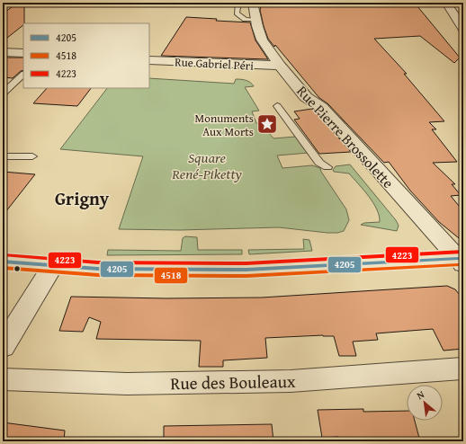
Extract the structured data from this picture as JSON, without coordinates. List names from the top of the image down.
{
  "streets": {
    "street": ["Rue Gabriel Péri", "Rue Pierre Brossolette", "Rue des Bouleaux"]
  },
  "crossings": [
    ["Rue Gabriel Péri", "Rue Pierre Brossolette"]
  ],
  "districts": ["Grigny"],
  "parks": ["Square René-Piketty"],
  "places": {
    "place": ["Monuments Aux Morts"]
  },
  "lines": ["transit line 4223", "transit line 4205", "transit line 4518"],
  "legend": ["4205", "4518", "4223"],
  "north": "top left"
}
